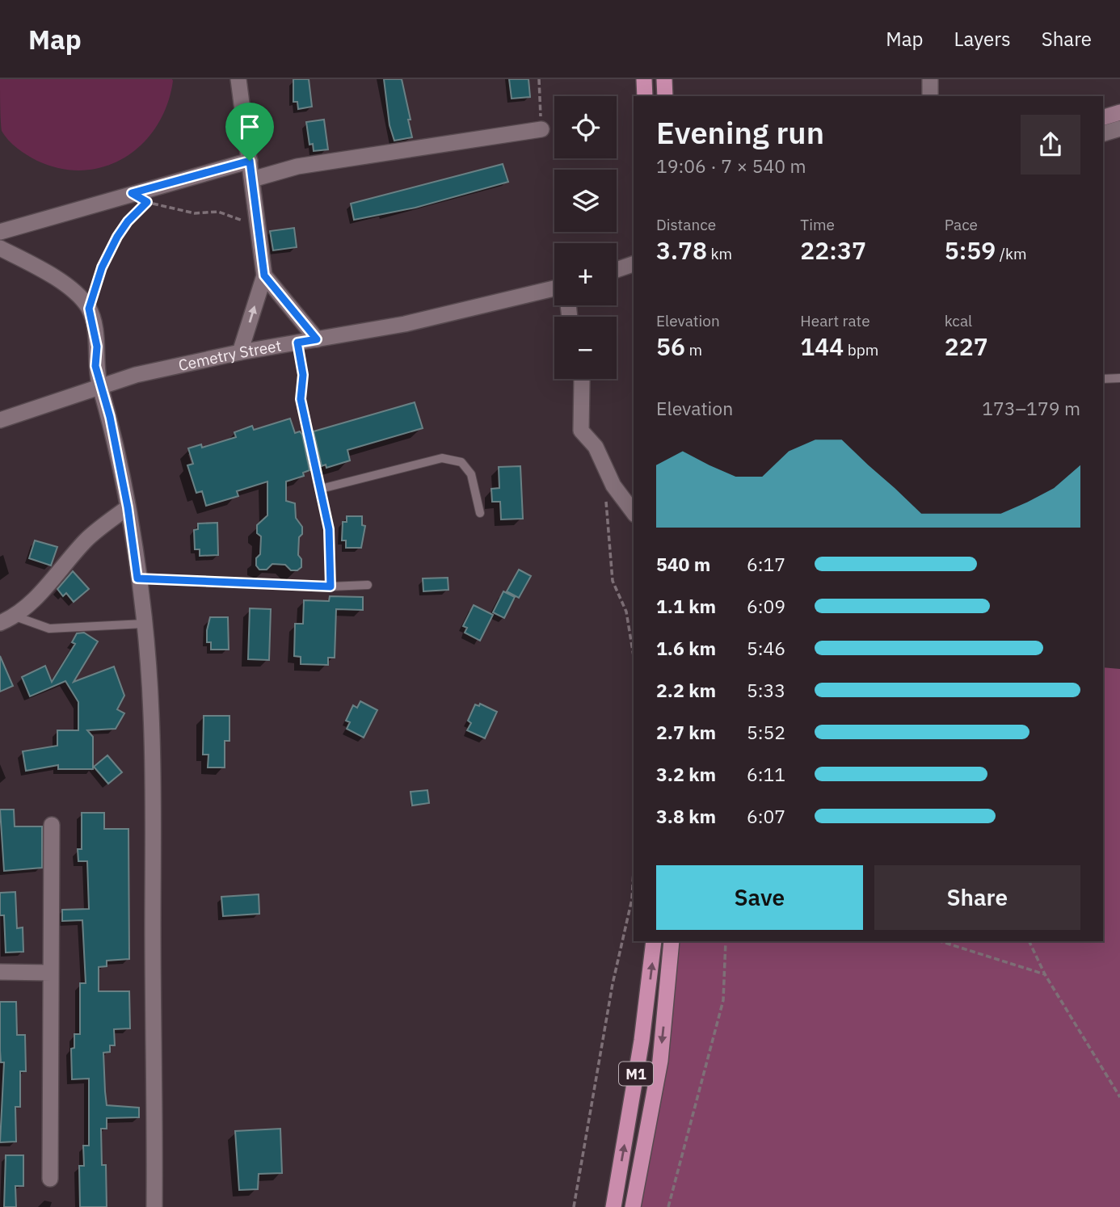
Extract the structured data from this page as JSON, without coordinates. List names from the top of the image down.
{
  "streets": {
    "highway": ["M1"],
    "street": ["Cemetry Street"]
  },
  "page": {
    "header": "Map",
    "nav": ["Map", "Layers", "Share"],
    "map_buttons": ["+", "−"],
    "heading": ["Evening run", "19:06 · 7 × 540 m"],
    "stats": [
      ["Distance", "3.78 km"],
      ["Time", "22:37"],
      ["Pace", "5:59 /km"],
      ["Elevation", "56 m"],
      ["Heart rate", "144 bpm"],
      ["kcal", "227"]
    ],
    "chart": ["Elevation", "173–179 m"],
    "list": [
      {
        "name": "540 m",
        "note": "6:17"
      },
      {
        "name": "1.1 km",
        "note": "6:09"
      },
      {
        "name": "1.6 km",
        "note": "5:46"
      },
      {
        "name": "2.2 km",
        "note": "5:33"
      },
      {
        "name": "2.7 km",
        "note": "5:52"
      },
      {
        "name": "3.2 km",
        "note": "6:11"
      },
      {
        "name": "3.8 km",
        "note": "6:07"
      }
    ],
    "buttons": ["Save", "Share"]
  }
}
